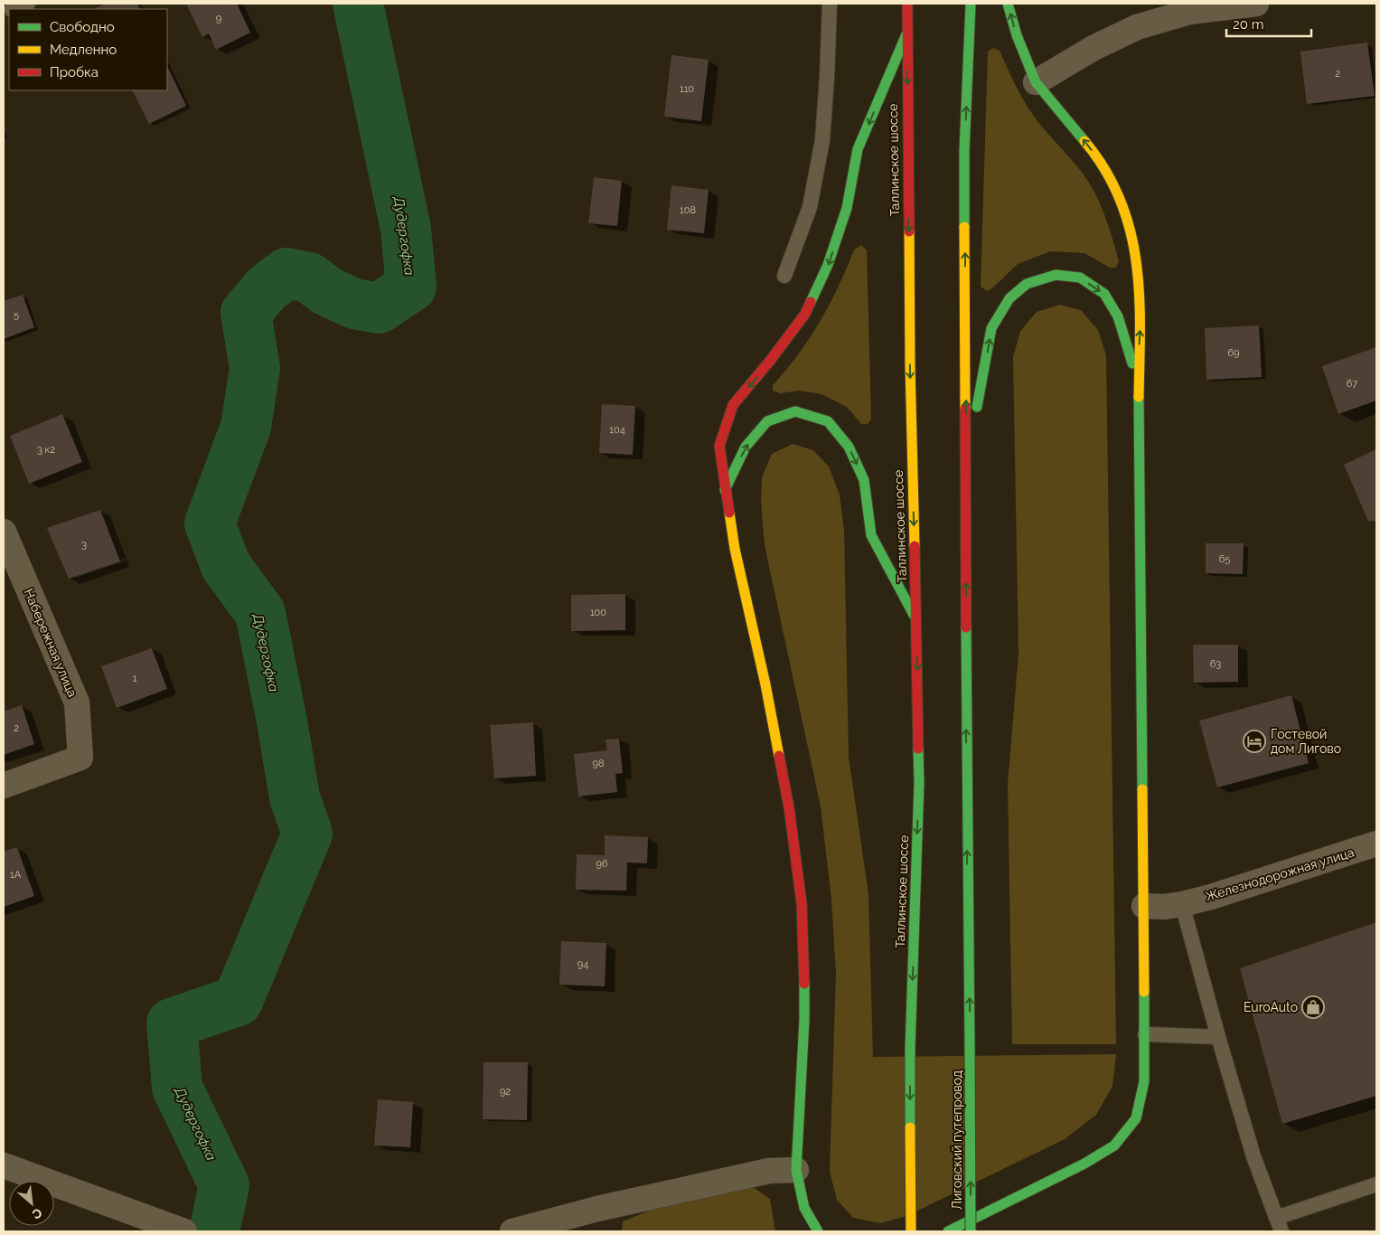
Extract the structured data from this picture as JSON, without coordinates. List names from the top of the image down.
{
  "streets": {
    "main road": ["Таллинское шоссе", "Лиговский путепровод"],
    "street": ["Набережная улица", "Железнодорожная улица"]
  },
  "one_way": ["Лиговский путепровод"],
  "water": ["Дудергофка"],
  "places": {
    "hotel": ["Гостевой дом Лигово"],
    "shop": ["EuroAuto"]
  },
  "house_numbers": [
    "9",
    "2",
    "110",
    "108",
    "5",
    "69",
    "67",
    "104",
    "3 к2",
    "3",
    "65",
    "100",
    "63",
    "1",
    "2",
    "98",
    "96",
    "1А",
    "94",
    "92"
  ],
  "legend": ["Свободно", "Медленно", "Пробка"],
  "scale_bar": "20 m",
  "north": "bottom right"
}
